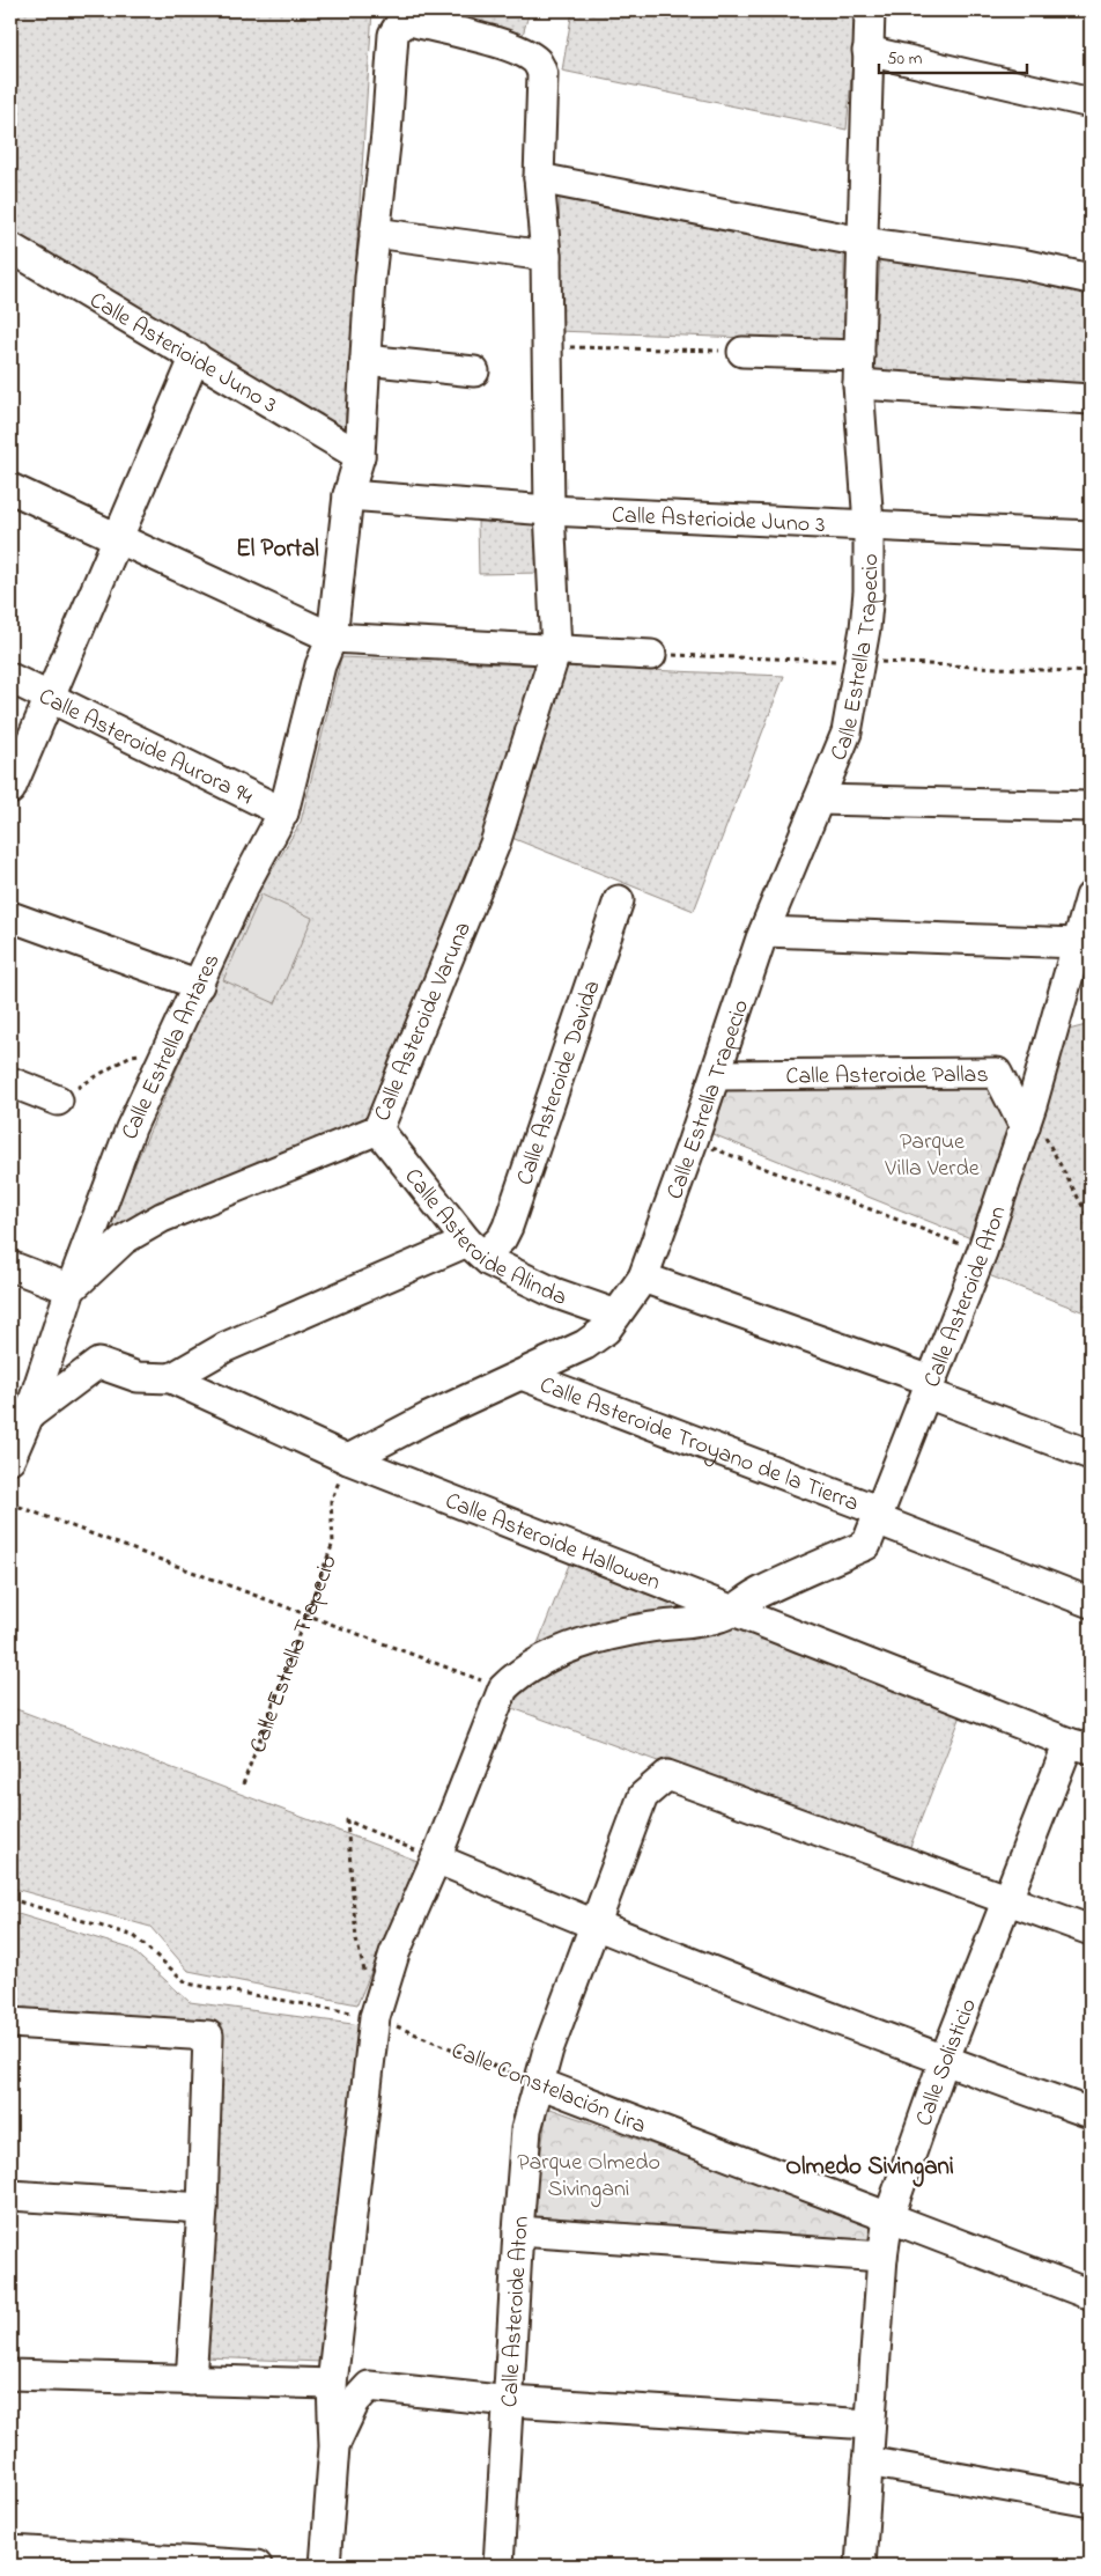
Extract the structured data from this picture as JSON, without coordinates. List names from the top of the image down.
{
  "streets": {
    "street": [
      "Calle Asterioide Juno 3",
      "Calle Estrella Trapecio",
      "Calle Asteroide Aurora 94",
      "Calle Asteroide Varuna",
      "Calle Estrella Antares",
      "Calle Asteroide Pallas",
      "Calle Asteroide Davida",
      "Calle Asteroide Alinda",
      "Calle Asteroide Aton",
      "Calle Asteroide Troyano de la Tierra",
      "Calle Asteroide Hallowen",
      "Calle Solisticio",
      "Calle Constelación Lira"
    ]
  },
  "crossings": [
    ["Calle Asterioide Juno 3", "Calle Estrella Trapecio"],
    ["Calle Asterioide Juno 3", "Calle Estrella Antares"],
    ["Calle Estrella Trapecio", "Calle Asteroide Pallas"],
    ["Calle Estrella Trapecio", "Calle Asteroide Alinda"],
    ["Calle Estrella Trapecio", "Calle Asteroide Troyano de la Tierra"],
    ["Calle Estrella Trapecio", "Calle Asteroide Hallowen"],
    ["Calle Asteroide Aurora 94", "Calle Estrella Antares"],
    ["Calle Asteroide Varuna", "Calle Estrella Antares"],
    ["Calle Asteroide Varuna", "Calle Asteroide Alinda"],
    ["Calle Estrella Antares", "Calle Asteroide Hallowen"],
    ["Calle Asteroide Pallas", "Calle Asteroide Aton"],
    ["Calle Asteroide Davida", "Calle Asteroide Alinda"],
    ["Calle Asteroide Davida", "Calle Asteroide Hallowen"],
    ["Calle Asteroide Aton", "Calle Asteroide Troyano de la Tierra"],
    ["Calle Asteroide Aton", "Calle Asteroide Hallowen"],
    ["Calle Asteroide Aton", "Calle Solisticio"],
    ["Calle Asteroide Aton", "Calle Constelación Lira"],
    ["Calle Asteroide Hallowen", "Calle Solisticio"],
    ["Calle Solisticio", "Calle Constelación Lira"]
  ],
  "districts": ["El Portal", "Olmedo Sivingani"],
  "parks": ["Parque Villa Verde", "Parque Olmedo Sivingani"],
  "scale_bar": "50 m"
}
